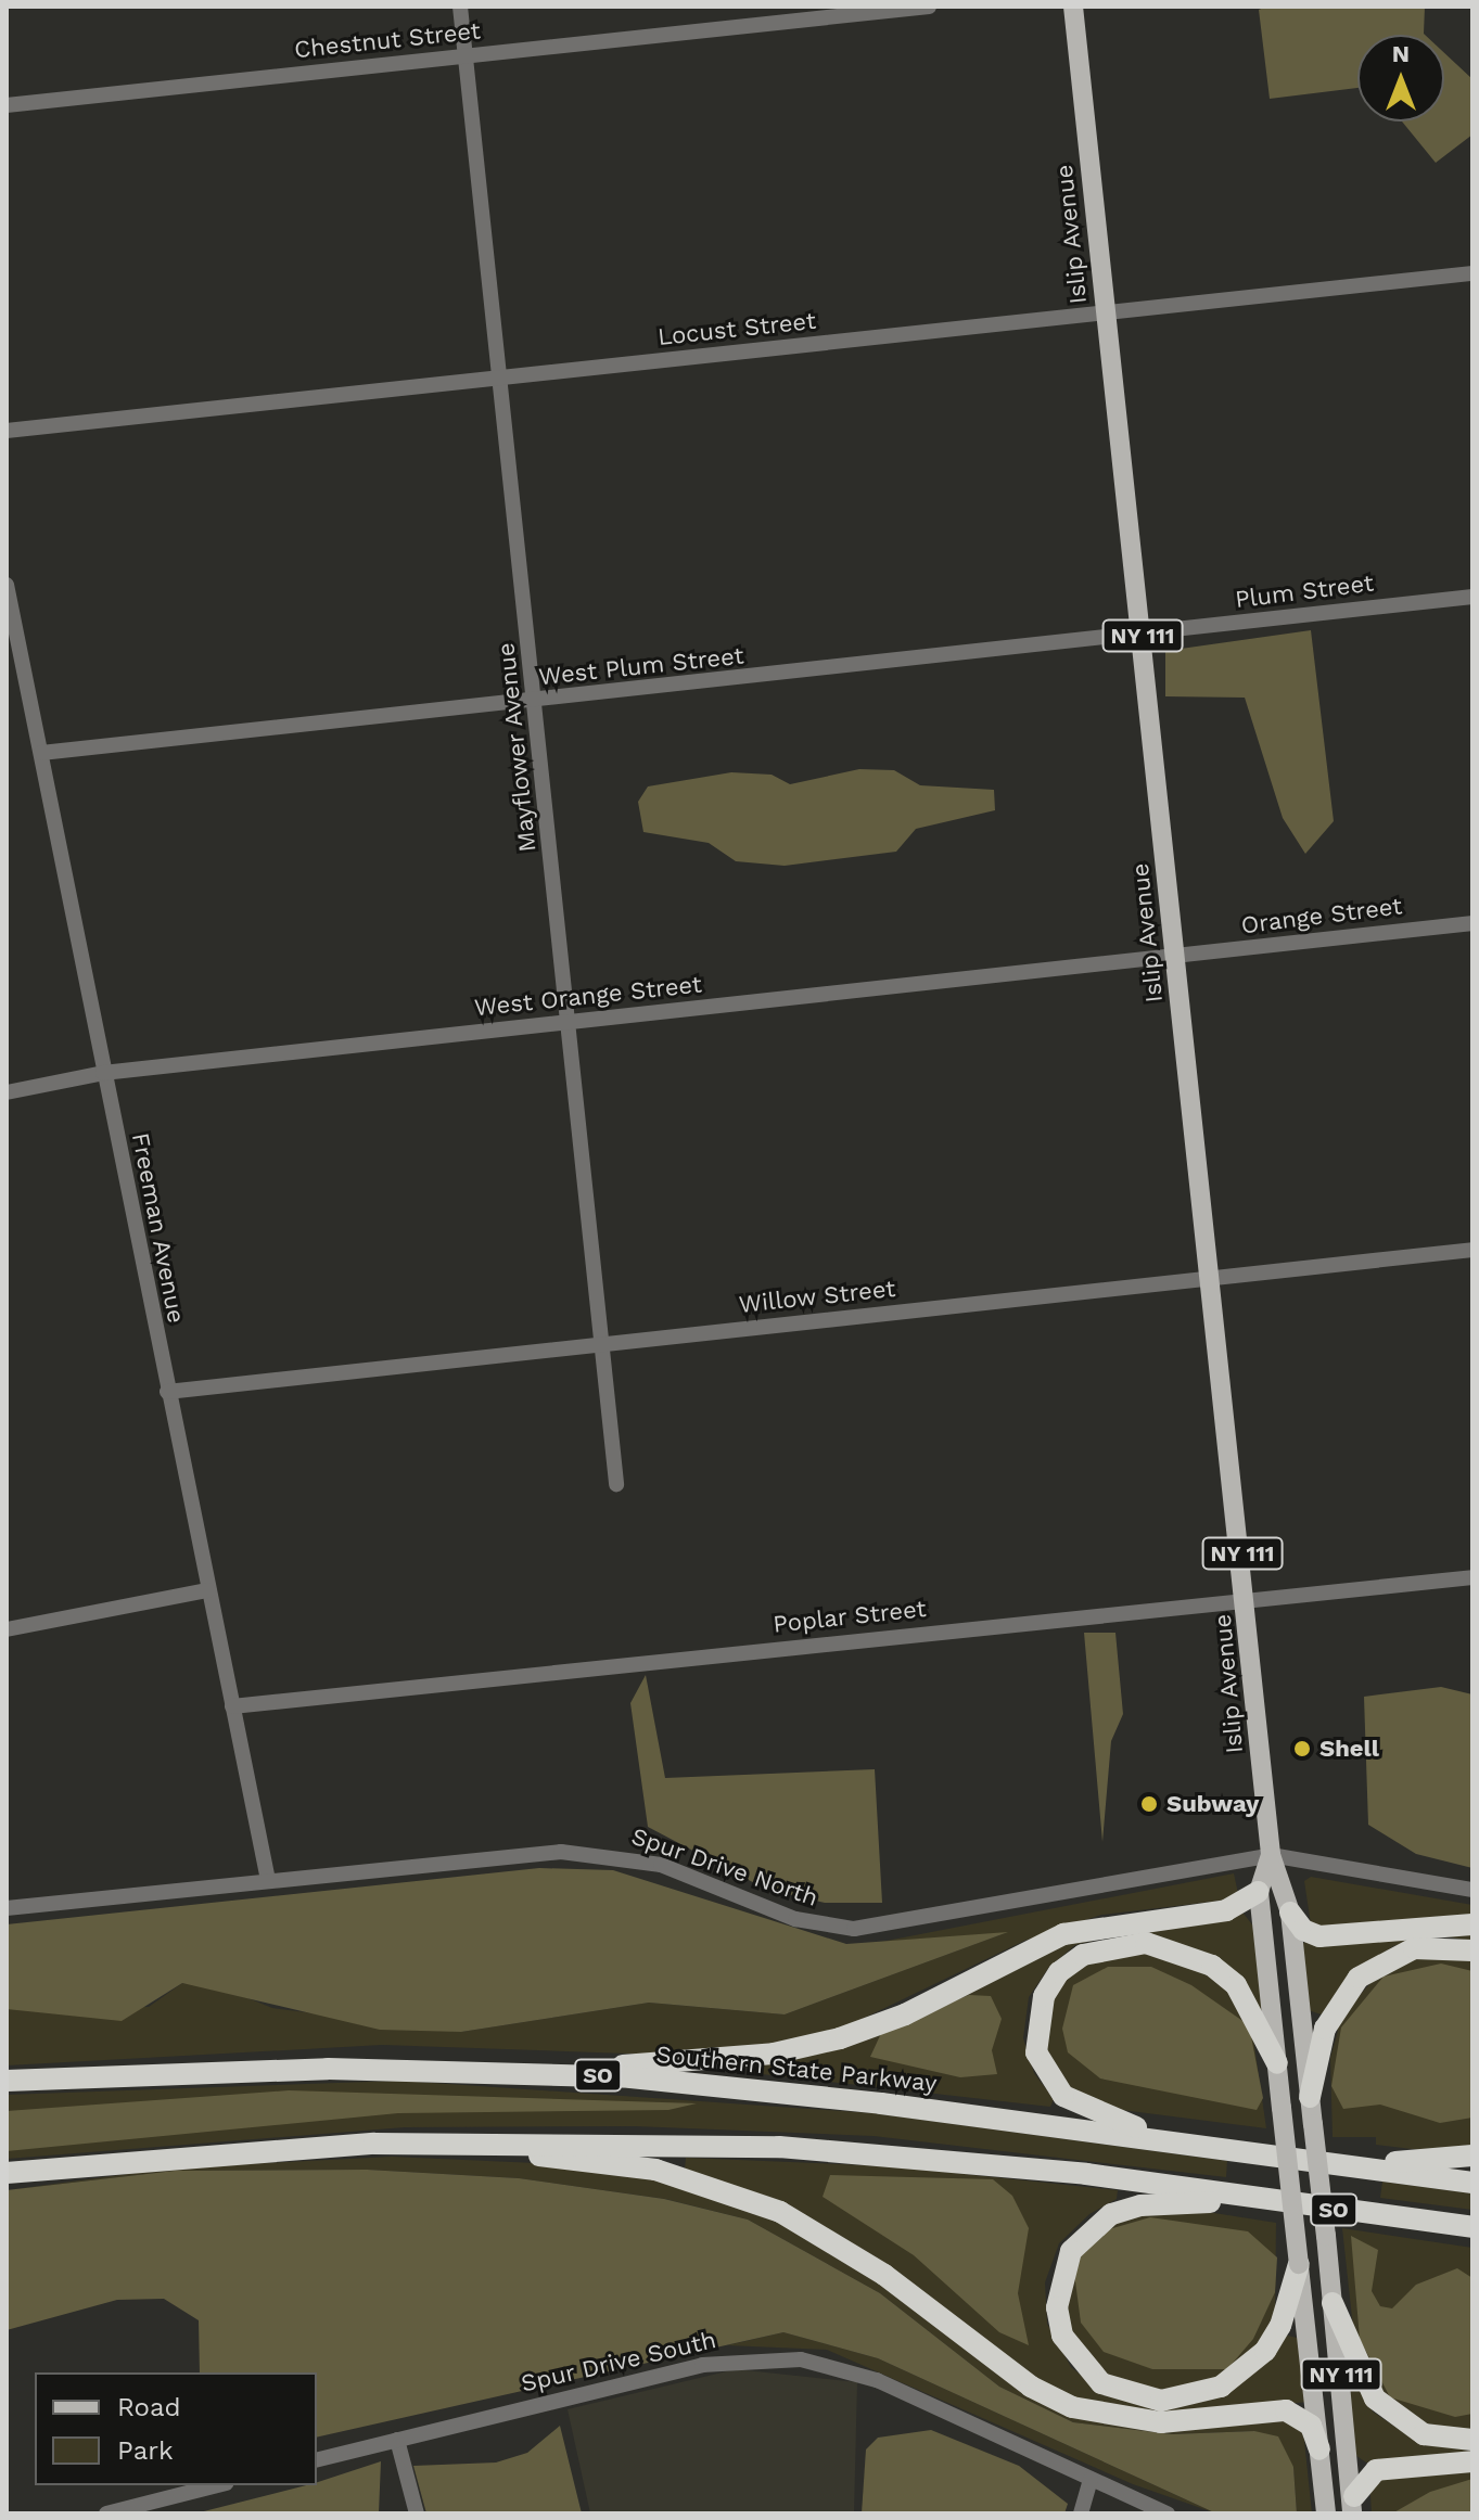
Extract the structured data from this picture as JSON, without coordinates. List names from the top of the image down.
{
  "streets": {
    "highway": ["Southern State Parkway", "SO"],
    "main road": ["Islip Avenue", "NY 111"],
    "street": [
      "Chestnut Street",
      "Locust Street",
      "Plum Street",
      "West Plum Street",
      "Mayflower Avenue",
      "Orange Street",
      "West Orange Street",
      "Freeman Avenue",
      "Willow Street",
      "Poplar Street",
      "Spur Drive North",
      "Spur Drive South"
    ]
  },
  "crossings": [
    ["Chestnut Street", "Mayflower Avenue"],
    ["Islip Avenue", "Locust Street"],
    ["Islip Avenue", "Plum Street"],
    ["Islip Avenue", "West Plum Street"],
    ["Islip Avenue", "Orange Street"],
    ["Islip Avenue", "West Orange Street"],
    ["Islip Avenue", "Willow Street"],
    ["Islip Avenue", "Poplar Street"],
    ["Islip Avenue", "Spur Drive North"],
    ["Locust Street", "Mayflower Avenue"],
    ["Plum Street", "West Plum Street"],
    ["West Plum Street", "Mayflower Avenue"],
    ["West Plum Street", "Freeman Avenue"],
    ["Mayflower Avenue", "West Orange Street"],
    ["Mayflower Avenue", "Willow Street"],
    ["Orange Street", "West Orange Street"],
    ["West Orange Street", "Freeman Avenue"],
    ["Freeman Avenue", "Willow Street"],
    ["Freeman Avenue", "Poplar Street"],
    ["Freeman Avenue", "Spur Drive North"]
  ],
  "places": ["Shell", "Subway"],
  "legend": ["Road", "Park"],
  "north": "top"
}
